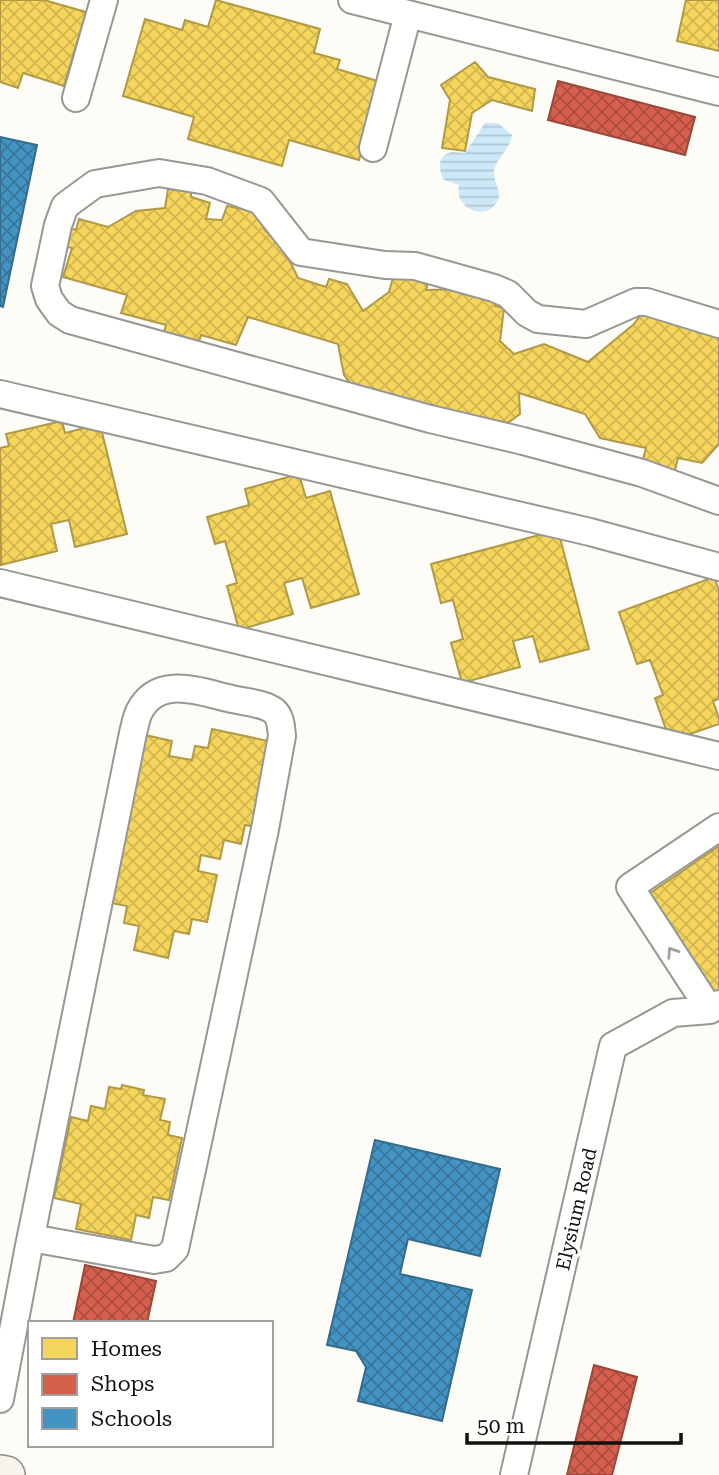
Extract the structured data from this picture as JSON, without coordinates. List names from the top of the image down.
{
  "streets": {
    "street": ["Elysium Road"]
  },
  "legend": ["Homes", "Shops", "Schools"],
  "scale_bar": "50 m"
}
